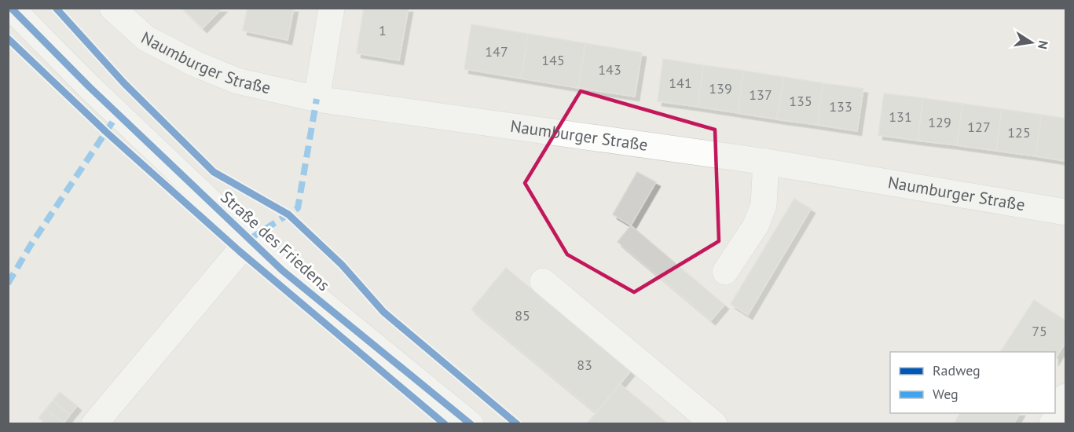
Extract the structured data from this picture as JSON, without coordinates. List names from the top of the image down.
{
  "streets": {
    "street": ["Naumburger Straße", "Straße des Friedens"]
  },
  "house_numbers": [
    "1",
    "147",
    "145",
    "143",
    "141",
    "139",
    "137",
    "135",
    "133",
    "131",
    "129",
    "127",
    "125",
    "85",
    "75",
    "83"
  ],
  "legend": ["Radweg", "Weg"],
  "north": "right"
}
